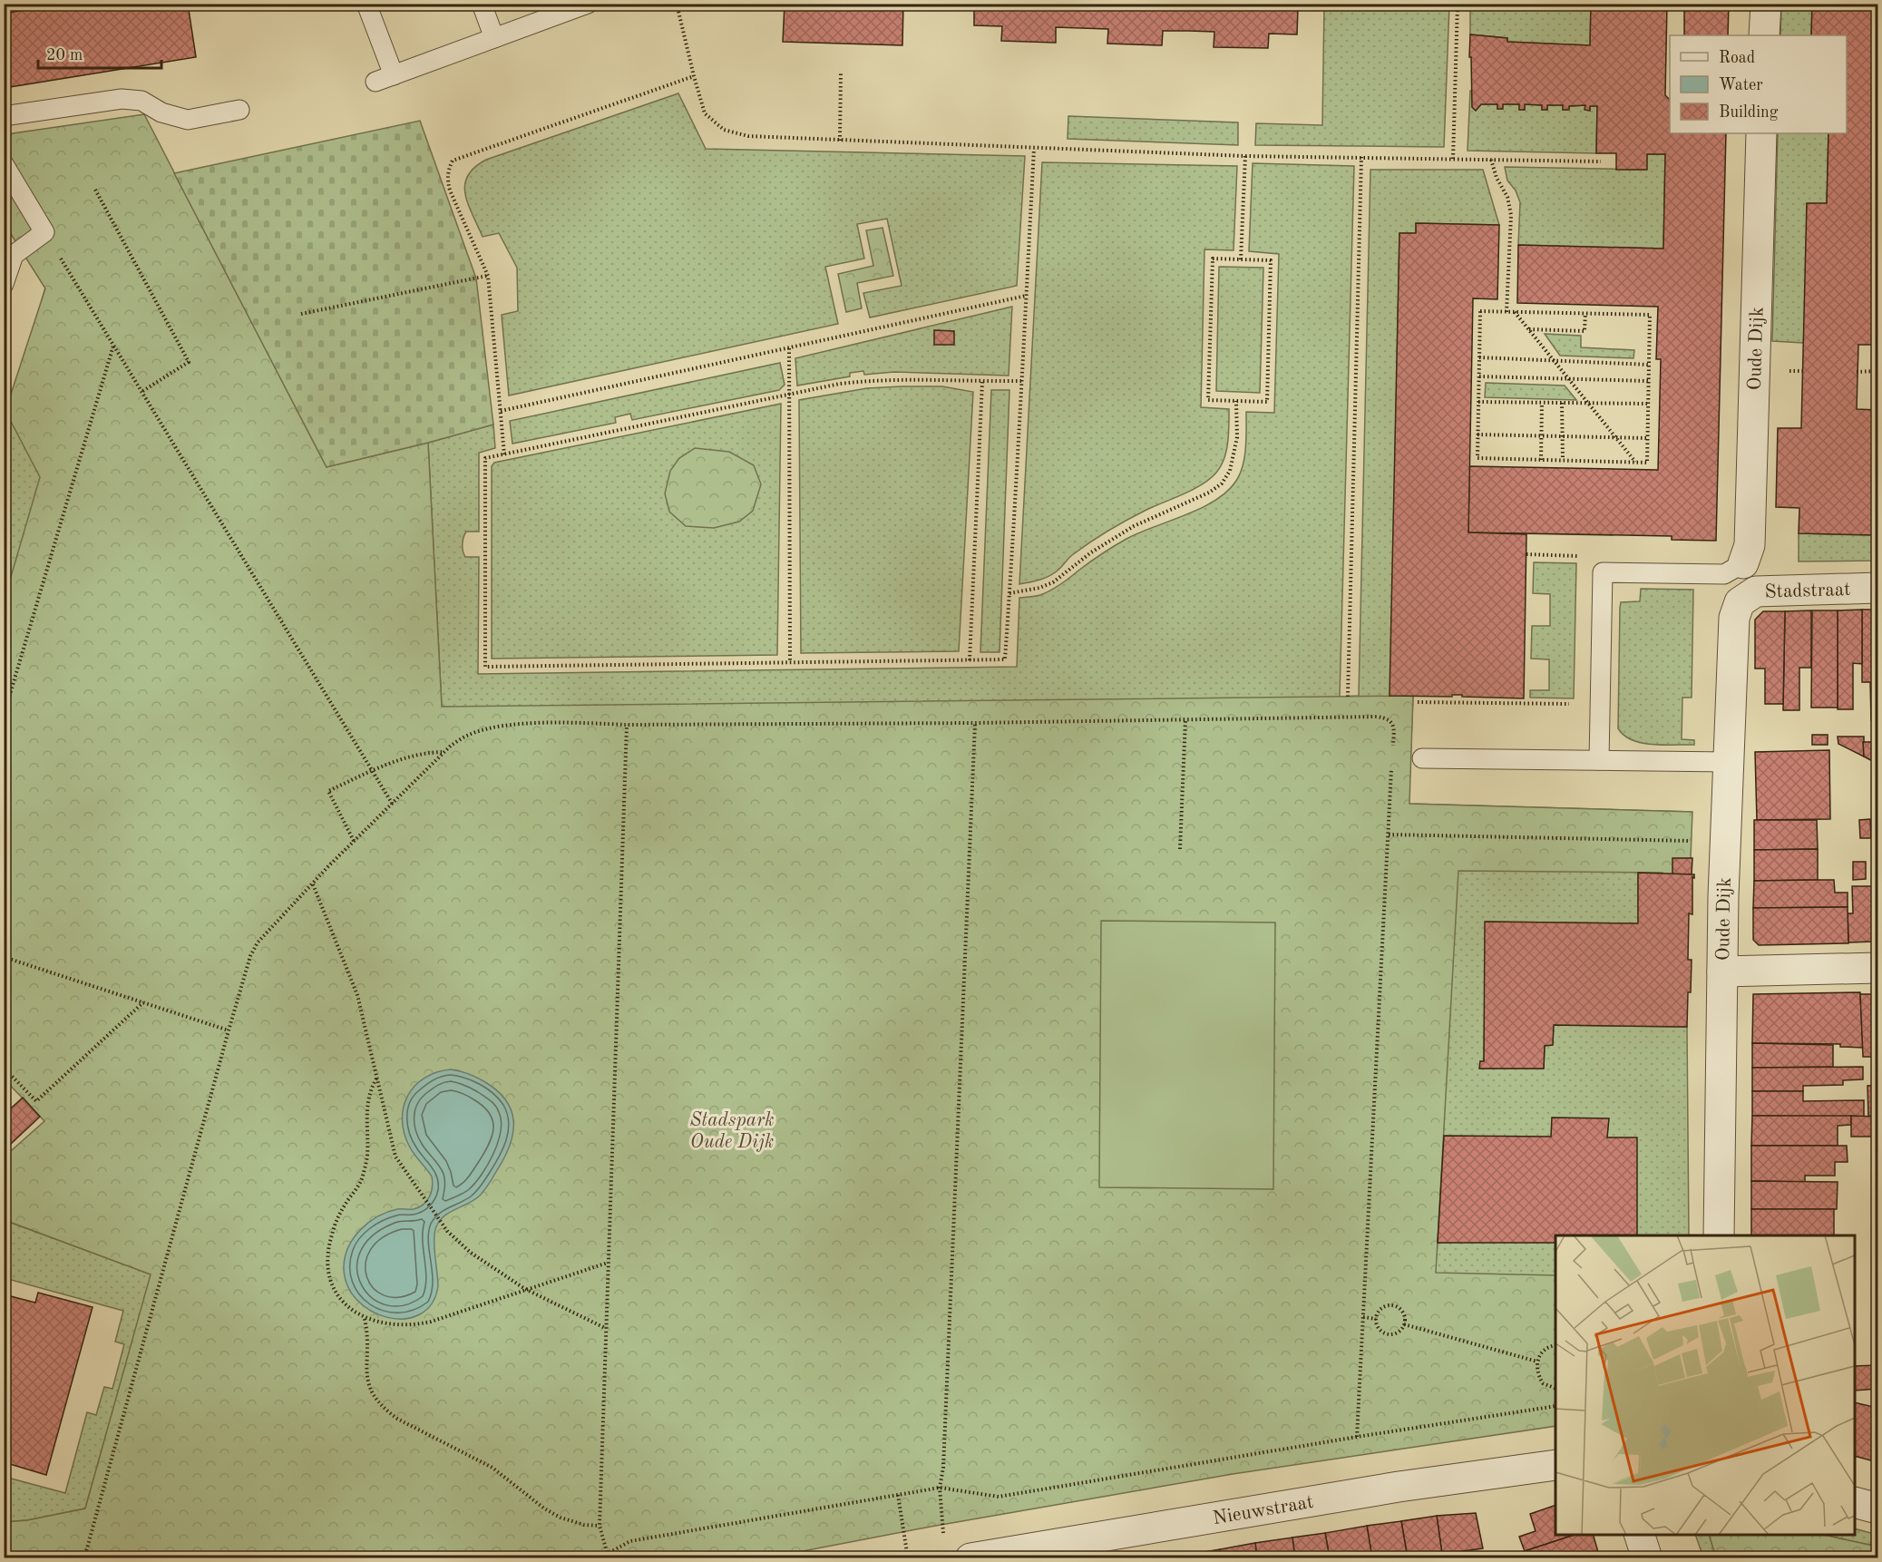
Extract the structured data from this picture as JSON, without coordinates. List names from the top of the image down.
{
  "streets": {
    "street": ["Oude Dijk", "Stadstraat", "Nieuwstraat"]
  },
  "crossings": [
    ["Oude Dijk", "Stadstraat"]
  ],
  "parks": ["Stadspark Oude Dijk"],
  "legend": ["Road", "Water", "Building"],
  "scale_bar": "20 m"
}
